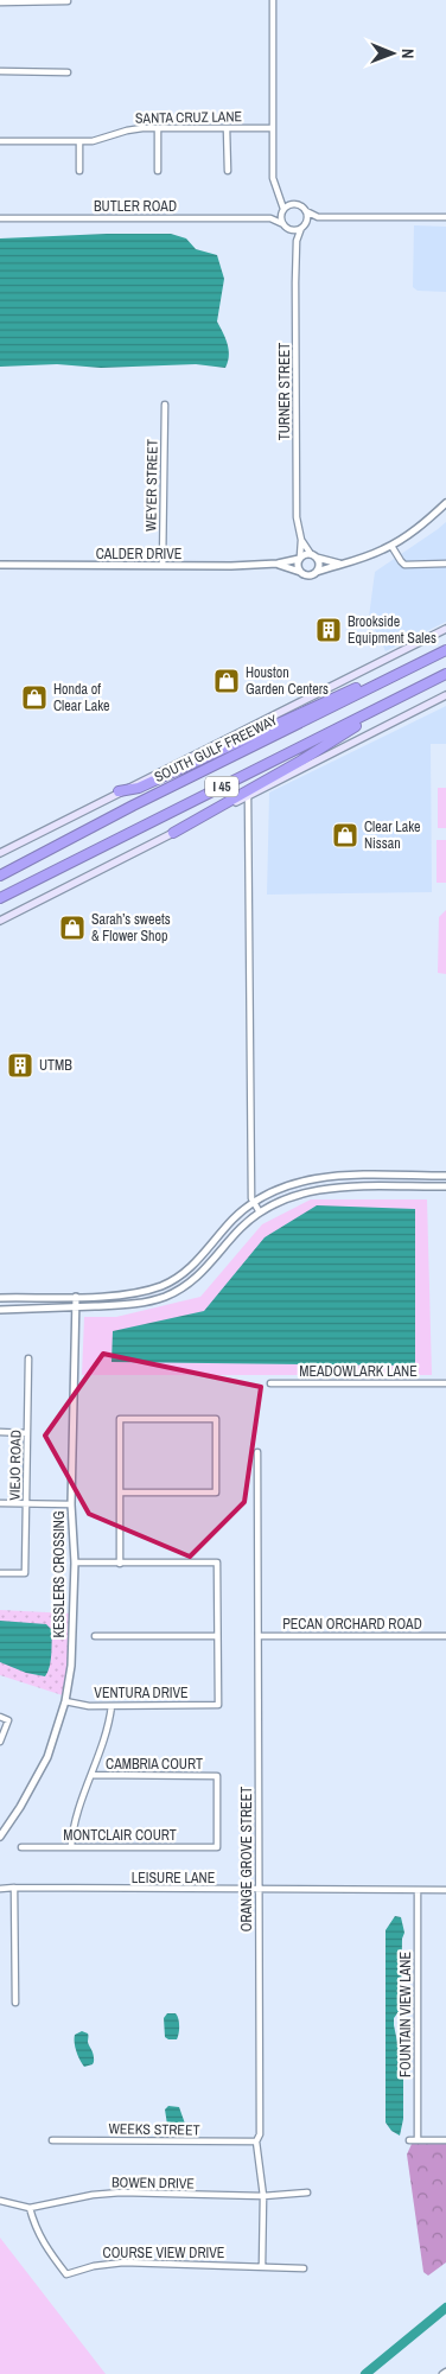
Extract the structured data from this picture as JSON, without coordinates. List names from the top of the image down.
{
  "streets": {
    "highway": ["SOUTH GULF FREEWAY", "I 45"],
    "street": [
      "SANTA CRUZ LANE",
      "BUTLER ROAD",
      "TURNER STREET",
      "WEYER STREET",
      "CALDER DRIVE",
      "MEADOWLARK LANE",
      "VIEJO ROAD",
      "KESSLERS CROSSING",
      "PECAN ORCHARD ROAD",
      "VENTURA DRIVE",
      "CAMBRIA COURT",
      "MONTCLAIR COURT",
      "ORANGE GROVE STREET",
      "LEISURE LANE",
      "FOUNTAIN VIEW LANE",
      "WEEKS STREET",
      "BOWEN DRIVE",
      "COURSE VIEW DRIVE"
    ]
  },
  "crossings": [
    ["BUTLER ROAD", "TURNER STREET"],
    ["TURNER STREET", "CALDER DRIVE"],
    ["WEYER STREET", "CALDER DRIVE"],
    ["KESSLERS CROSSING", "VENTURA DRIVE"],
    ["PECAN ORCHARD ROAD", "ORANGE GROVE STREET"],
    ["CAMBRIA COURT", "MONTCLAIR COURT"],
    ["ORANGE GROVE STREET", "LEISURE LANE"],
    ["ORANGE GROVE STREET", "WEEKS STREET"],
    ["ORANGE GROVE STREET", "BOWEN DRIVE"],
    ["ORANGE GROVE STREET", "COURSE VIEW DRIVE"],
    ["LEISURE LANE", "FOUNTAIN VIEW LANE"],
    ["BOWEN DRIVE", "COURSE VIEW DRIVE"]
  ],
  "places": {
    "building": ["Brookside Equipment Sales", "UTMB"],
    "shop": [
      "Houston Garden Centers",
      "Honda of Clear Lake",
      "Clear Lake Nissan",
      "Sarah’s sweets & Flower Shop"
    ]
  },
  "north": "right"
}
